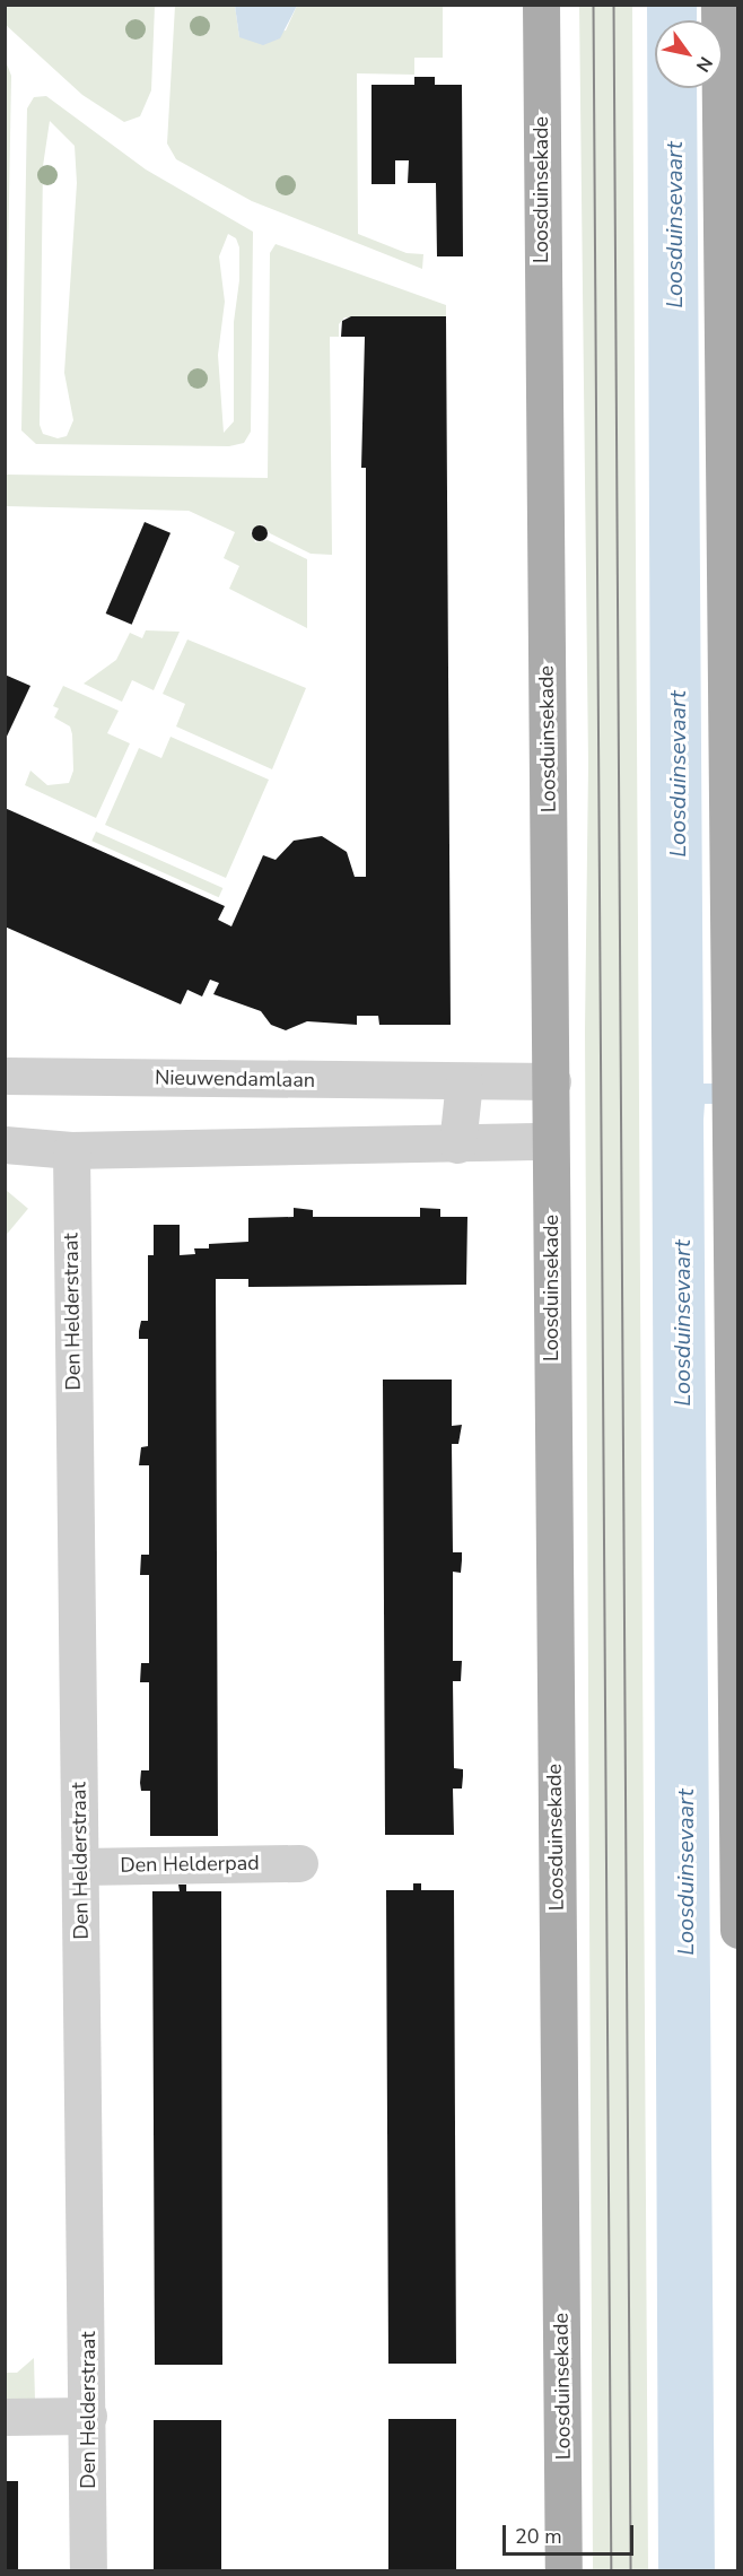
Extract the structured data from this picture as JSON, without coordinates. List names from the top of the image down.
{
  "streets": {
    "main road": ["Loosduinsekade"],
    "street": ["Nieuwendamlaan", "Den Helderstraat", "Den Helderpad"]
  },
  "crossings": [
    ["Loosduinsekade", "Nieuwendamlaan"],
    ["Den Helderstraat", "Den Helderpad"]
  ],
  "water": ["Loosduinsevaart"],
  "scale_bar": "20 m",
  "north": "bottom right"
}
